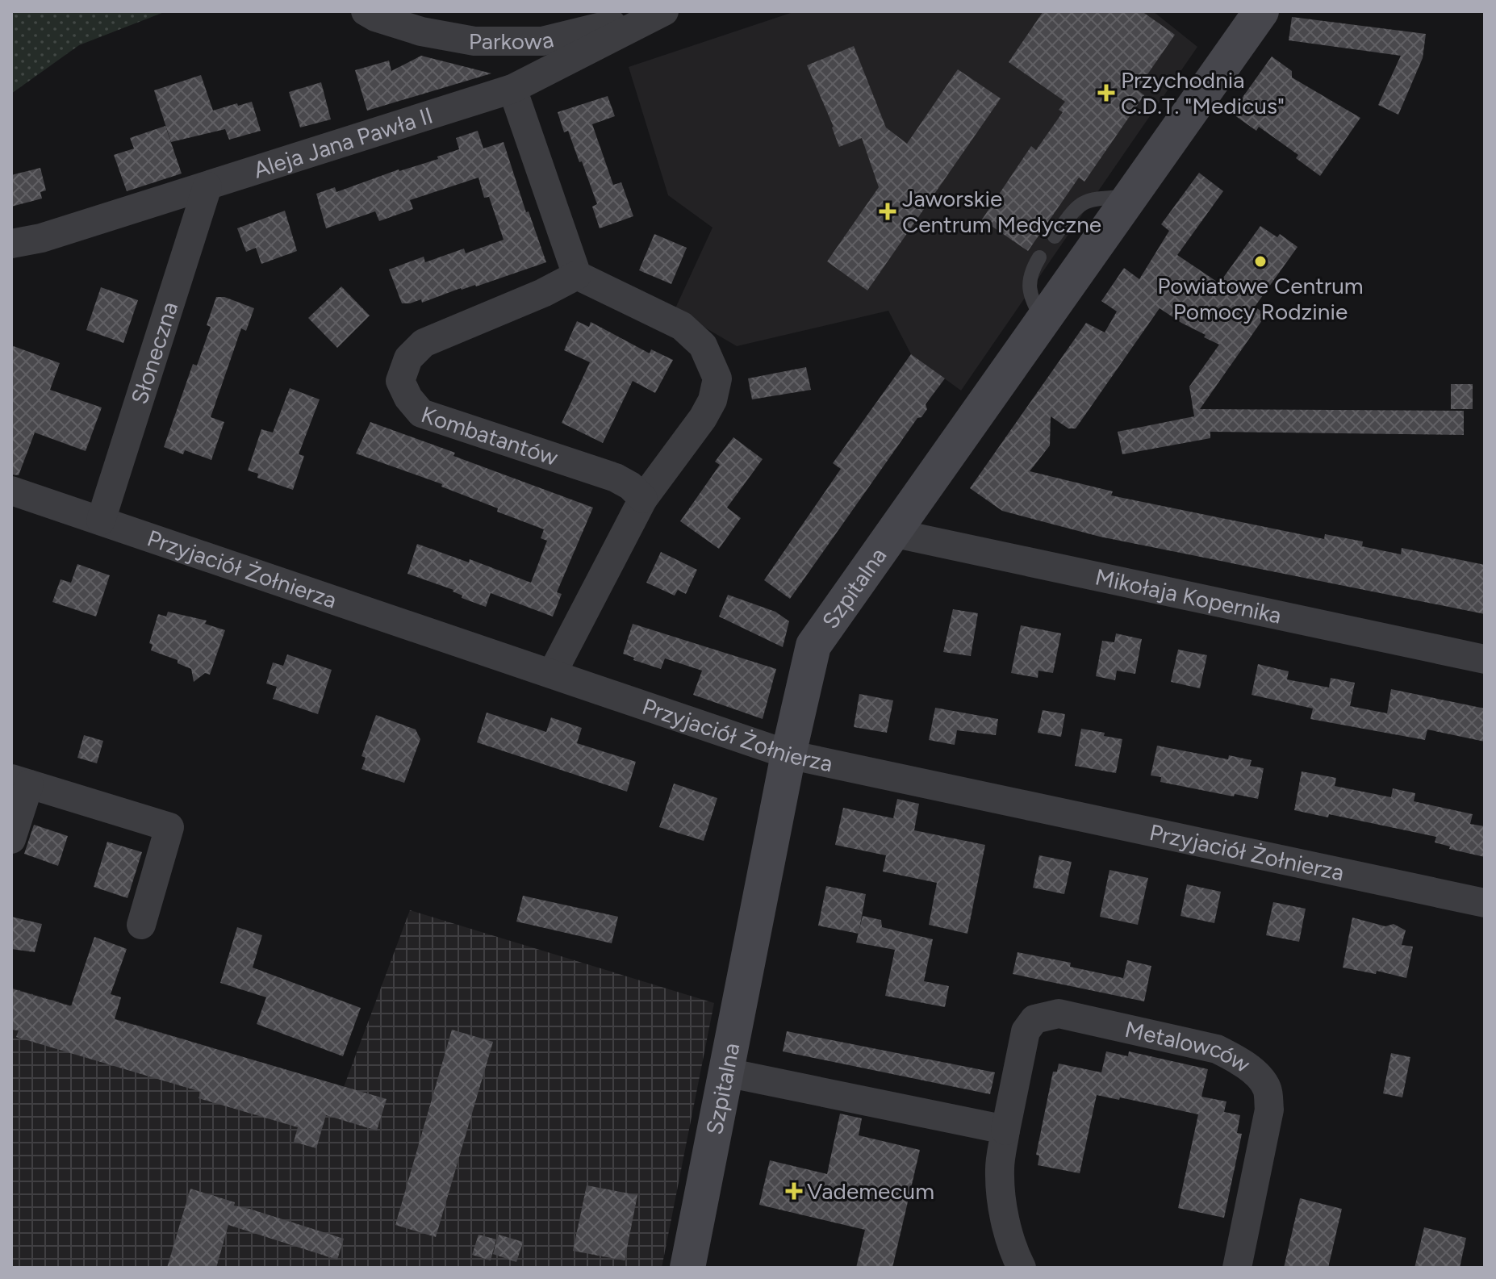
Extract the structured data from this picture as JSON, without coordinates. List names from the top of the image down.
{
  "streets": {
    "street": [
      "Parkowa",
      "Aleja Jana Pawła II",
      "Słoneczna",
      "Kombatantów",
      "Przyjaciół Żołnierza",
      "Szpitalna",
      "Mikołaja Kopernika",
      "Metalowców"
    ]
  },
  "crossings": [
    ["Parkowa", "Aleja Jana Pawła II"],
    ["Aleja Jana Pawła II", "Słoneczna"],
    ["Słoneczna", "Przyjaciół Żołnierza"],
    ["Przyjaciół Żołnierza", "Szpitalna"],
    ["Szpitalna", "Mikołaja Kopernika"]
  ],
  "places": {
    "health": ["Przychodnia C.D.T. \"Medicus\"", "Jaworskie Centrum Medyczne", "Vademecum"],
    "other": ["Powiatowe Centrum Pomocy Rodzinie"]
  }
}
